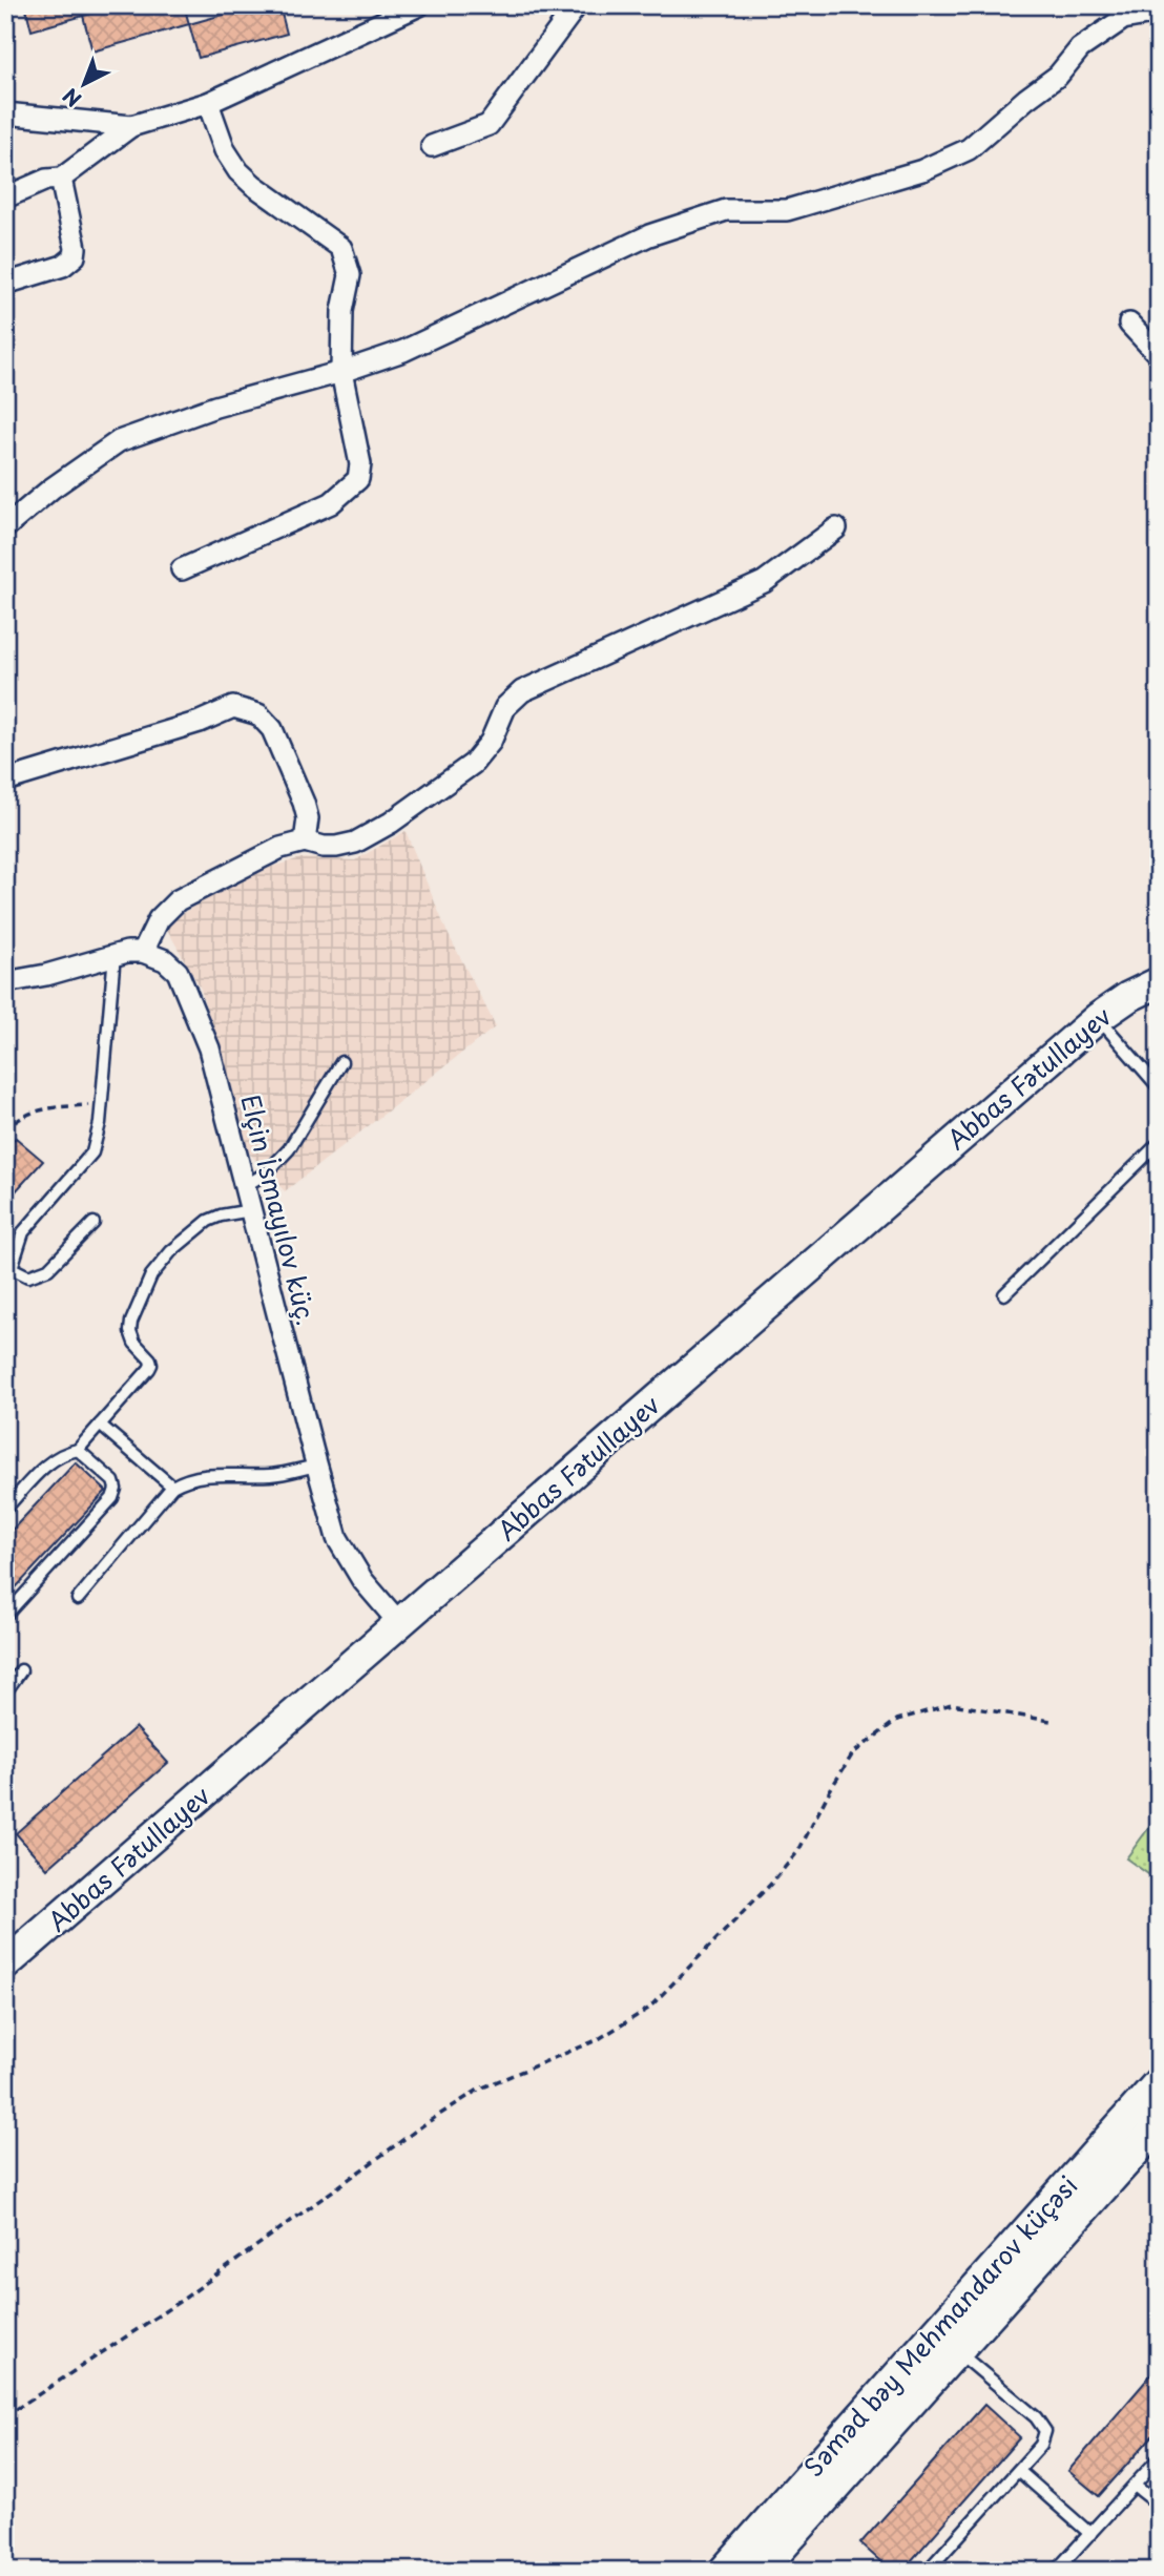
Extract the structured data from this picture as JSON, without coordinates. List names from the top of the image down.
{
  "streets": {
    "main road": ["Abbas Fətullayev", "Səməd bəy Mehmandarov küçəsi"],
    "street": ["Elçin İsmayılov küç."]
  },
  "crossings": [
    ["Abbas Fətullayev", "Elçin İsmayılov küç."]
  ],
  "north": "bottom left"
}
